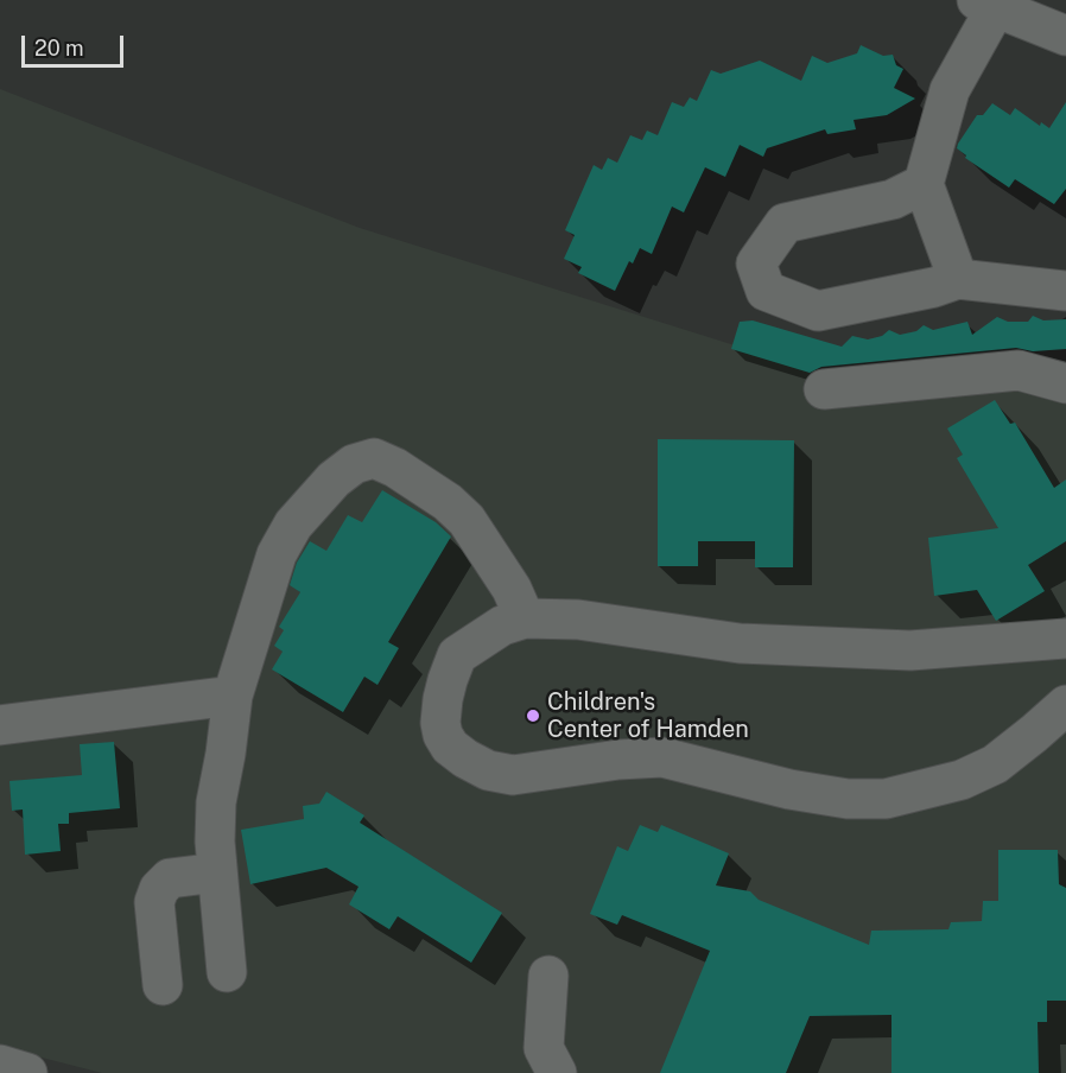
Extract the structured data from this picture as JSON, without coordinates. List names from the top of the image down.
{
  "places": ["Children's Center of Hamden"],
  "scale_bar": "20 m"
}
